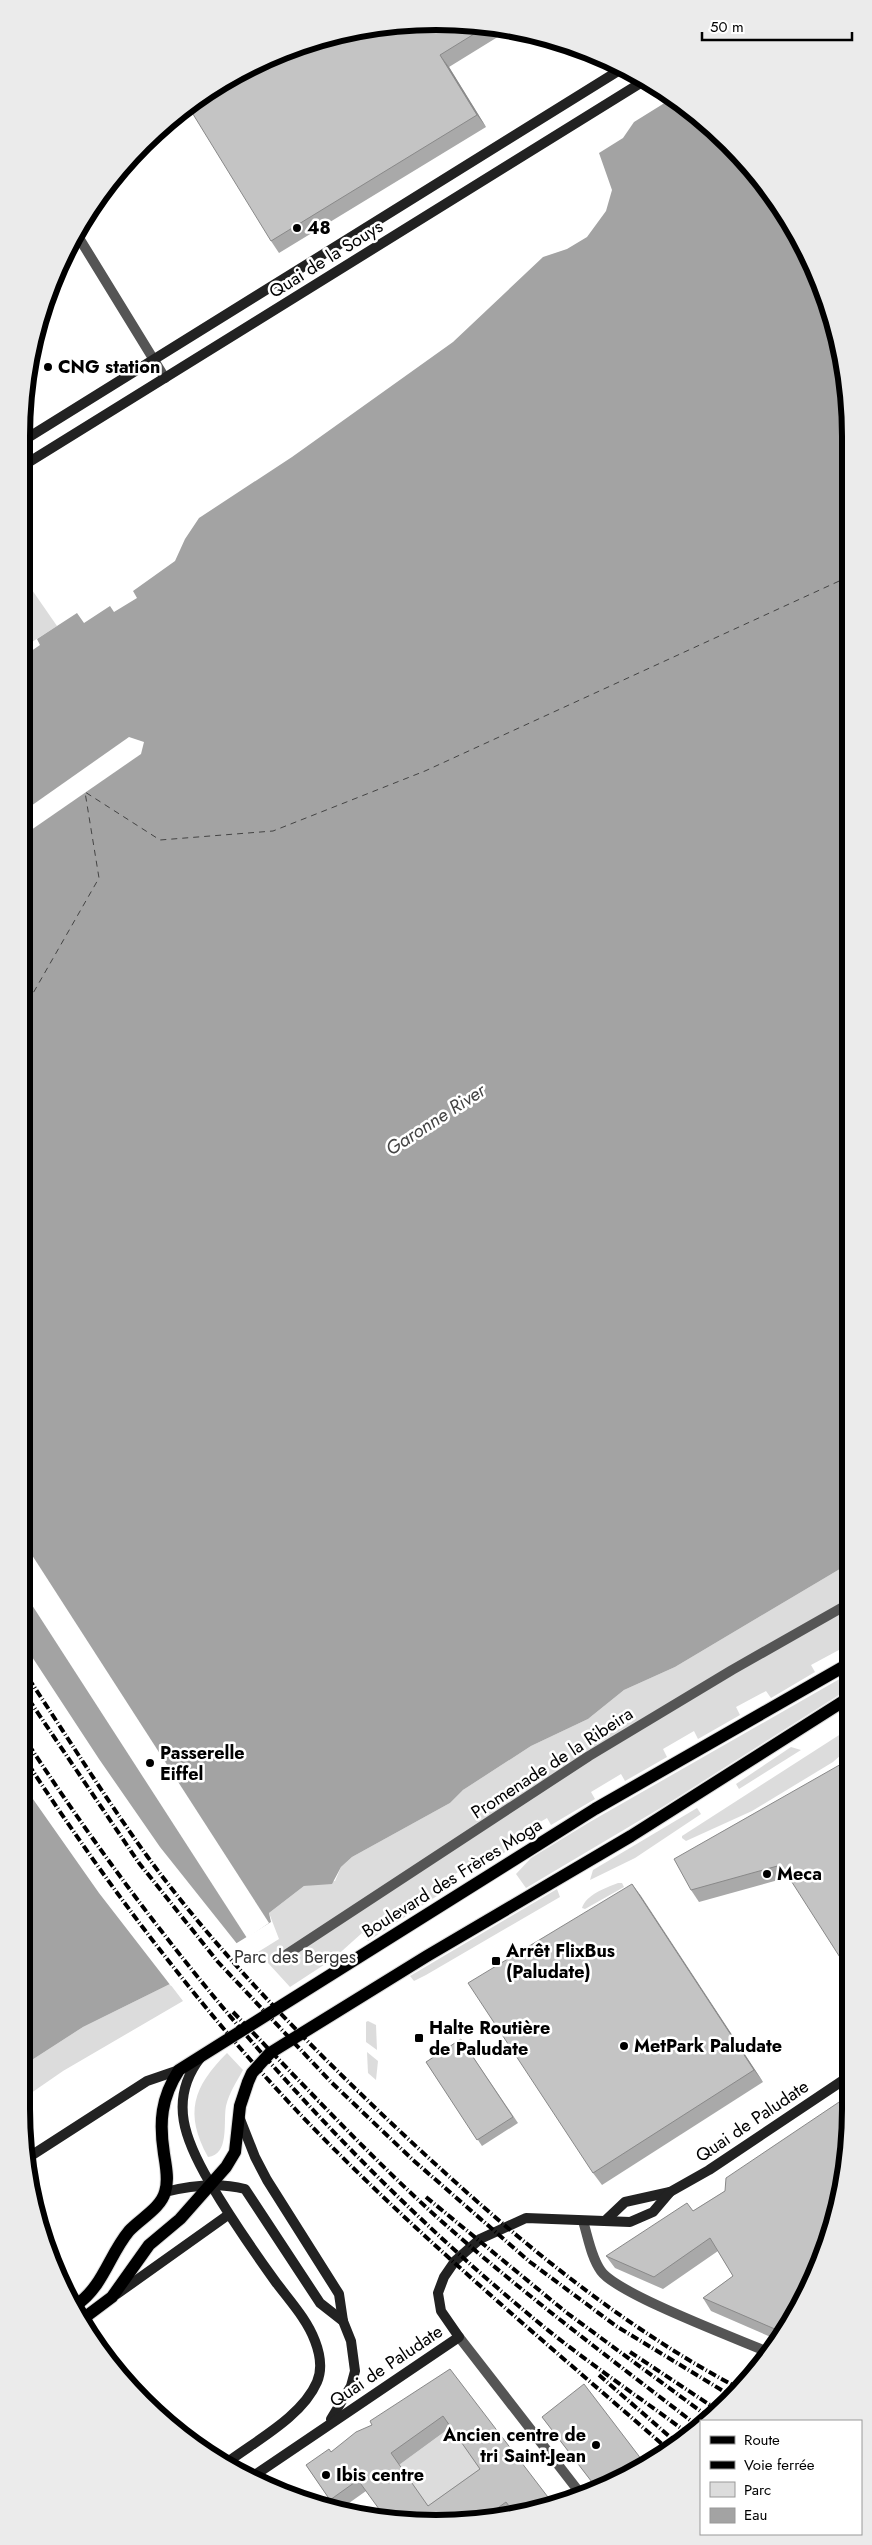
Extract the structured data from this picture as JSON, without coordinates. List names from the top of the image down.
{
  "streets": {
    "main road": ["Quai de la Souys", "Boulevard des Frères Moga", "Quai de Paludate"],
    "street": ["Promenade de la Ribeira"]
  },
  "crossings": [
    ["Boulevard des Frères Moga", "Quai de Paludate"]
  ],
  "water": ["Garonne River"],
  "parks": ["Parc des Berges"],
  "places": {
    "other": [
      "48",
      "CNG station",
      "Passerelle Eiffel",
      "Meca",
      "MetPark Paludate",
      "Ancien centre de tri Saint-Jean",
      "Ibis centre"
    ],
    "transit": ["Arrêt FlixBus (Paludate)", "Halte Routière de Paludate"]
  },
  "legend": [
    "Route",
    "Voie ferrée",
    "Parc",
    "Eau"
  ],
  "scale_bar": "50 m"
}
